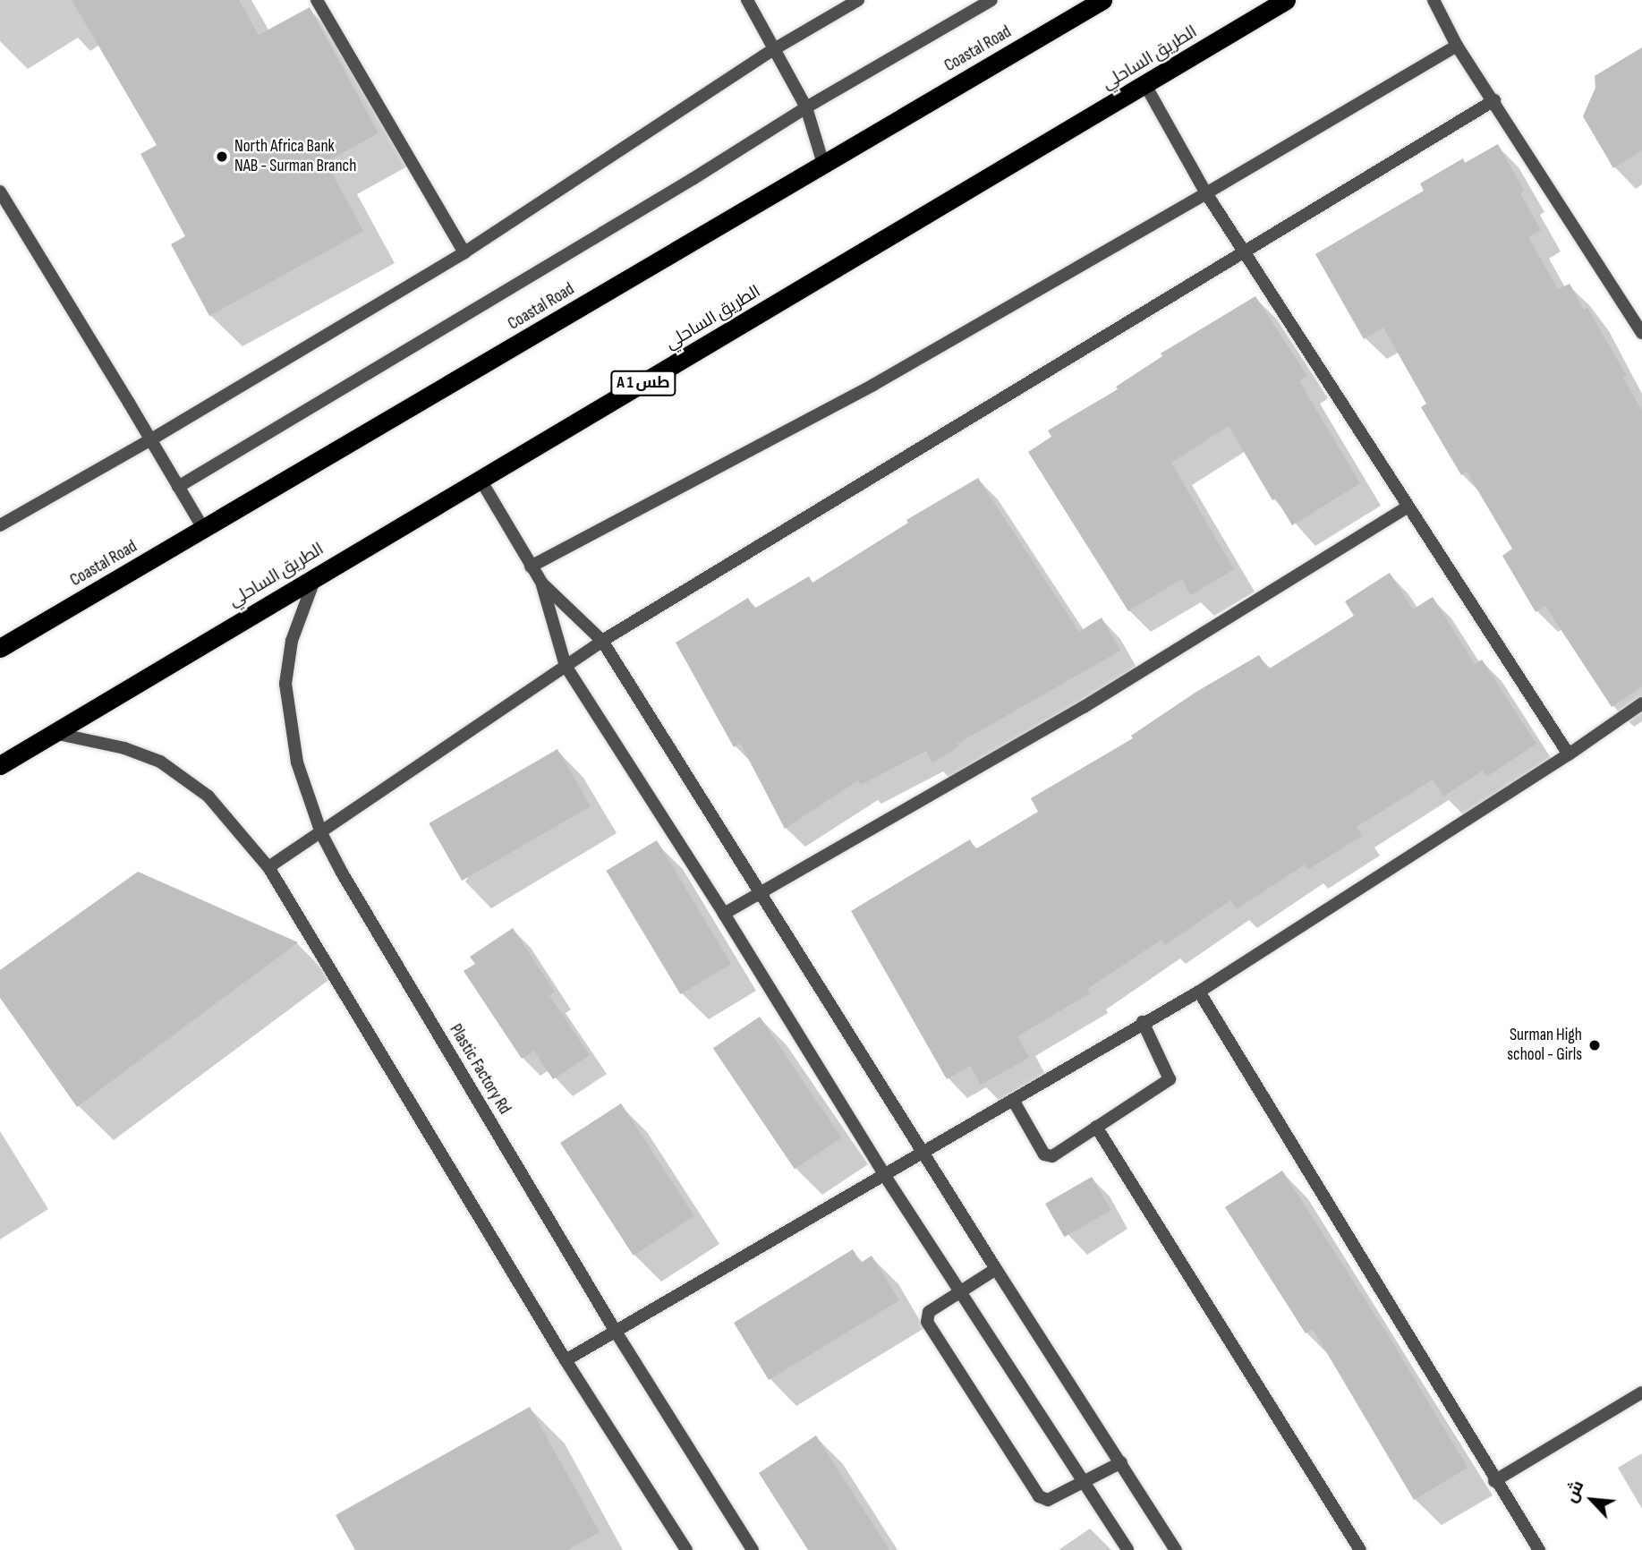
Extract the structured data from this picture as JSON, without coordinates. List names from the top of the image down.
{
  "streets": {
    "highway": ["Coastal Road", "الطريق الساحلي", "A 1 طس"],
    "street": ["Plastic Factory Rd"]
  },
  "crossings": [
    ["الطريق الساحلي", "Plastic Factory Rd"]
  ],
  "places": ["North Africa Bank NAB - Surman Branch", "Surman High school - Girls"],
  "north": "top left"
}
